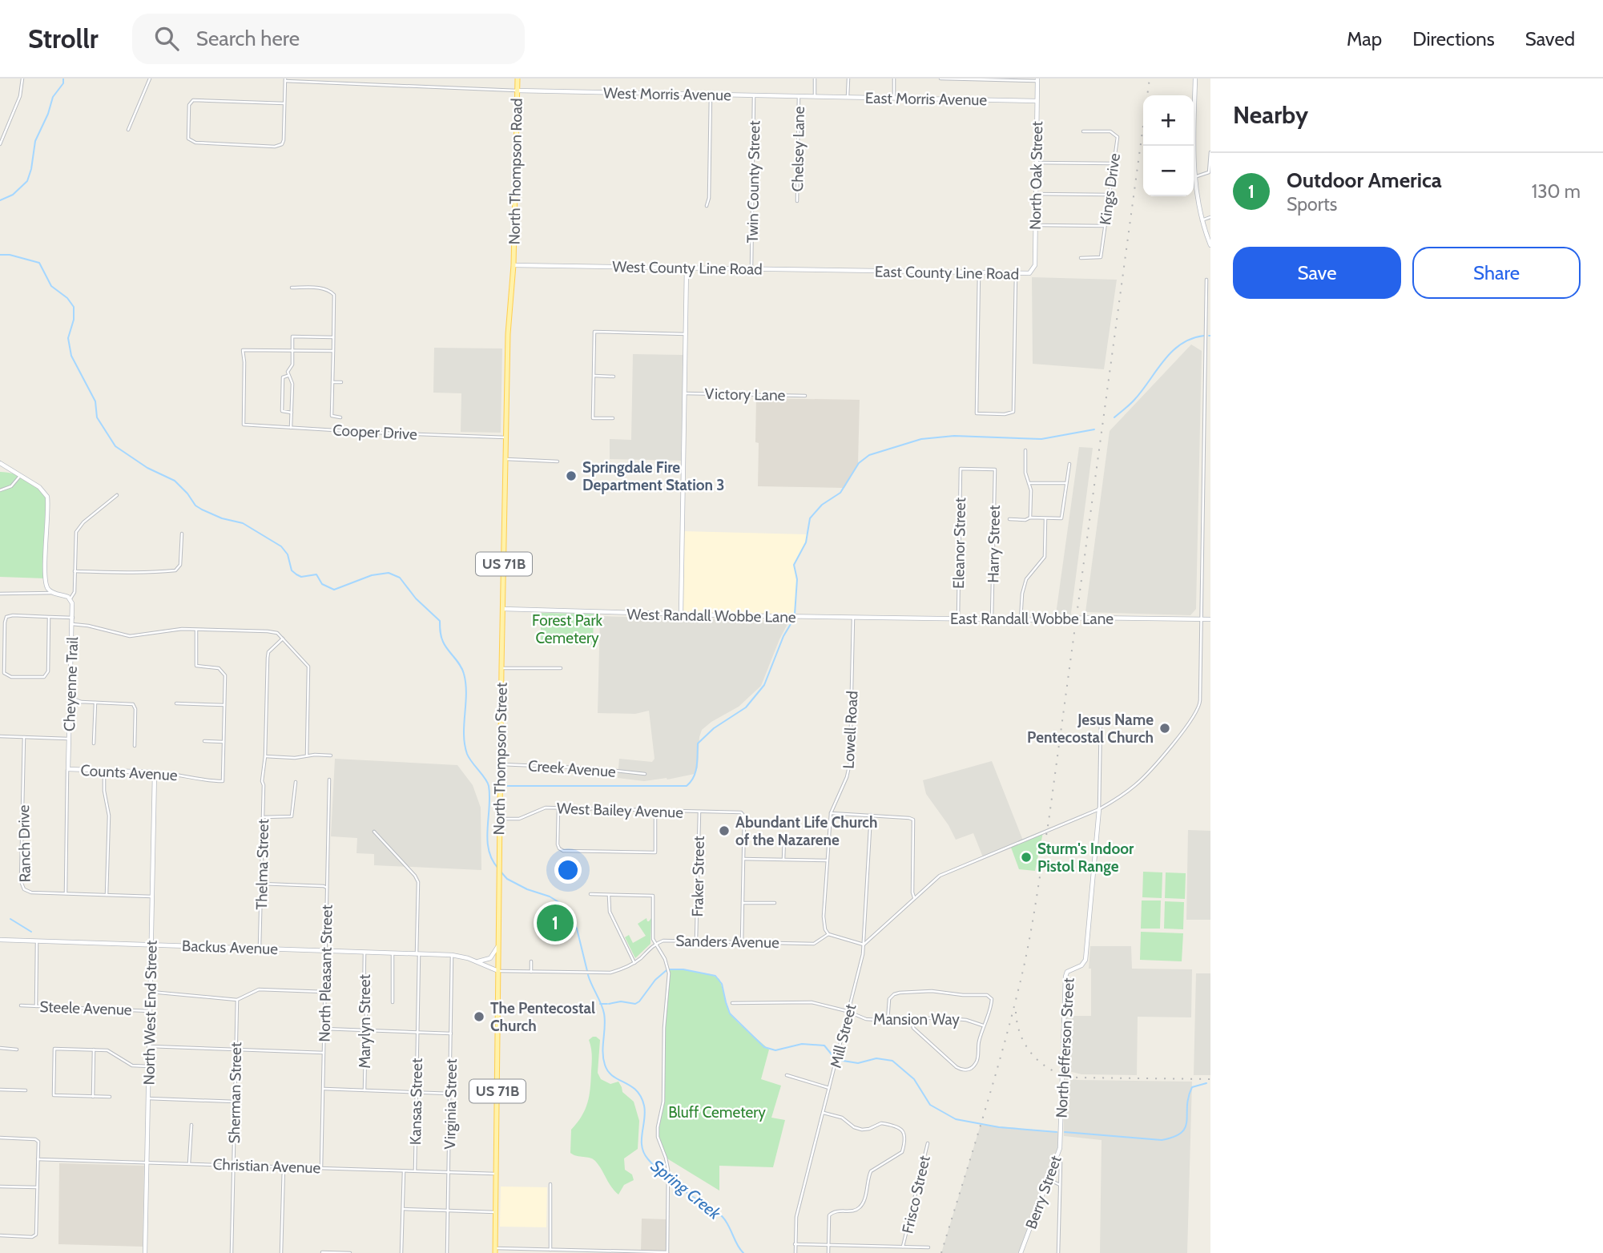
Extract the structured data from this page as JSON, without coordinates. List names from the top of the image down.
{
  "streets": {
    "main road": ["North Thompson Road", "US 71B", "North Thompson Street"],
    "street": [
      "West Morris Avenue",
      "East Morris Avenue",
      "Chelsey Lane",
      "North Oak Street",
      "Twin County Street",
      "Kings Drive",
      "West County Line Road",
      "East County Line Road",
      "Victory Lane",
      "Cooper Drive",
      "Eleanor Street",
      "Harry Street",
      "West Randall Wobbe Lane",
      "East Randall Wobbe Lane",
      "Cheyenne Trail",
      "Lowell Road",
      "Creek Avenue",
      "Counts Avenue",
      "West Bailey Avenue",
      "Ranch Drive",
      "Thelma Street",
      "Fraker Street",
      "Sanders Avenue",
      "Backus Avenue",
      "North Pleasant Street",
      "Steele Avenue",
      "North West End Street",
      "Mansion Way",
      "Marylyn Street",
      "Mill Street",
      "North Jefferson Street",
      "Sherman Street",
      "Kansas Street",
      "Virginia Street",
      "Christian Avenue",
      "Berry Street",
      "Frisco Street"
    ]
  },
  "crossings": [
    ["West Morris Avenue", "East Morris Avenue"],
    ["West Morris Avenue", "Chelsey Lane"],
    ["West Morris Avenue", "North Thompson Road"],
    ["West Morris Avenue", "Twin County Street"],
    ["East Morris Avenue", "North Oak Street"],
    ["North Thompson Road", "West County Line Road"],
    ["North Thompson Road", "North Thompson Street"],
    ["North Oak Street", "East County Line Road"],
    ["Twin County Street", "West County Line Road"],
    ["West County Line Road", "East County Line Road"],
    ["West County Line Road", "North Thompson Street"],
    ["Cooper Drive", "North Thompson Street"],
    ["Eleanor Street", "Harry Street"],
    ["Eleanor Street", "East Randall Wobbe Lane"],
    ["Harry Street", "East Randall Wobbe Lane"],
    ["West Randall Wobbe Lane", "East Randall Wobbe Lane"],
    ["West Randall Wobbe Lane", "Lowell Road"],
    ["West Randall Wobbe Lane", "North Thompson Street"],
    ["East Randall Wobbe Lane", "Lowell Road"],
    ["Cheyenne Trail", "Counts Avenue"],
    ["Cheyenne Trail", "Ranch Drive"],
    ["Lowell Road", "Sanders Avenue"],
    ["North Thompson Street", "Creek Avenue"],
    ["North Thompson Street", "West Bailey Avenue"],
    ["North Thompson Street", "Sanders Avenue"],
    ["North Thompson Street", "Backus Avenue"],
    ["North Thompson Street", "Christian Avenue"],
    ["Counts Avenue", "North West End Street"],
    ["West Bailey Avenue", "Fraker Street"],
    ["Ranch Drive", "North West End Street"],
    ["Thelma Street", "Backus Avenue"],
    ["Fraker Street", "Sanders Avenue"],
    ["Sanders Avenue", "Backus Avenue"],
    ["Backus Avenue", "North Pleasant Street"],
    ["Backus Avenue", "North West End Street"],
    ["Backus Avenue", "Marylyn Street"],
    ["Backus Avenue", "Kansas Street"],
    ["Backus Avenue", "Virginia Street"],
    ["North Pleasant Street", "Christian Avenue"],
    ["Steele Avenue", "North West End Street"],
    ["North West End Street", "Christian Avenue"],
    ["Mansion Way", "Mill Street"],
    ["North Jefferson Street", "Berry Street"],
    ["Sherman Street", "Christian Avenue"],
    ["Kansas Street", "Christian Avenue"],
    ["Virginia Street", "Christian Avenue"]
  ],
  "water": ["Spring Creek"],
  "parks": ["Forest Park Cemetery", "Bluff Cemetery"],
  "places": [
    "Springdale Fire Department Station 3",
    "Jesus Name Pentecostal Church",
    "Abundant Life Church of the Nazarene",
    "Sturm's Indoor Pistol Range",
    "The Pentecostal Church"
  ],
  "page": {
    "header": "Strollr",
    "search": "Search here",
    "nav": ["Map", "Directions", "Saved"],
    "heading": "Nearby",
    "map_buttons": ["+", "−"],
    "list": [
      {
        "mark": "1",
        "name": "Outdoor America",
        "note": "Sports",
        "value": "130 m"
      }
    ],
    "buttons": ["Save", "Share"],
    "pins": "1"
  }
}
